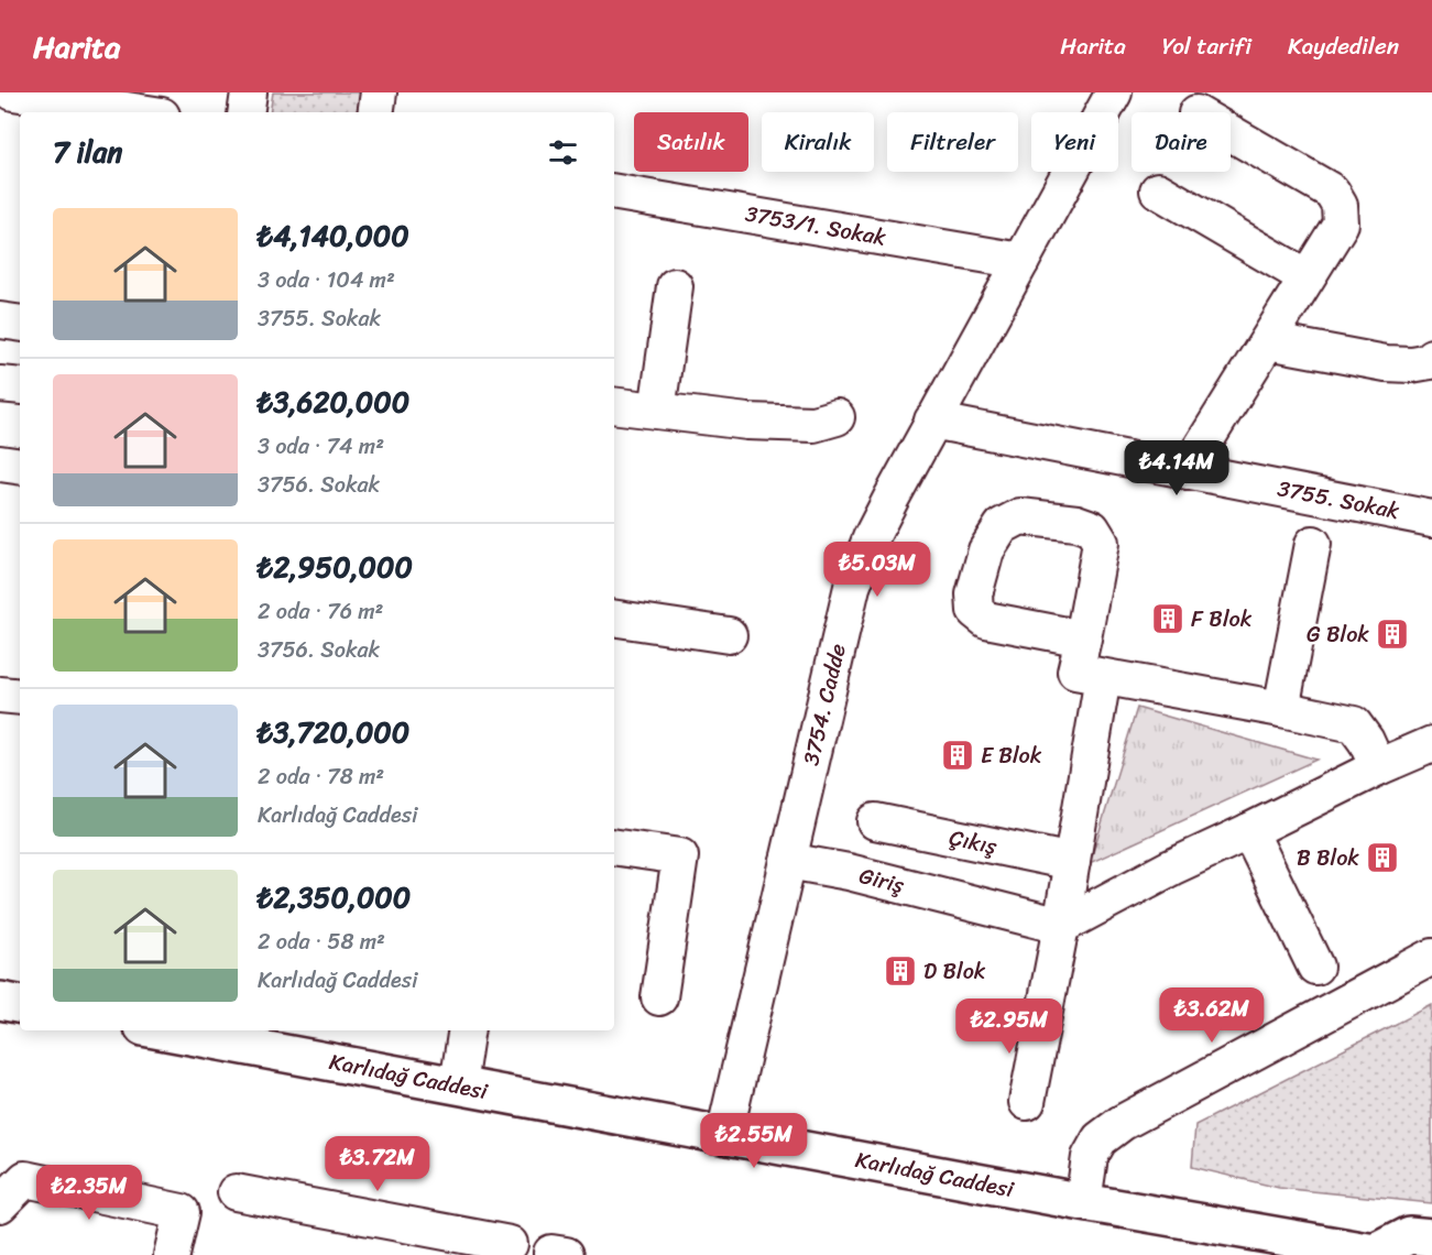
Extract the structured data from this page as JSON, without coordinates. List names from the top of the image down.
{
  "streets": {
    "main road": ["Karlıdağ Caddesi"],
    "street": [
      "3753/1. Sokak",
      "3755. Sokak",
      "3754. Cadde",
      "Çıkış",
      "Giriş"
    ]
  },
  "crossings": [
    ["3753/1. Sokak", "3754. Cadde"],
    ["3755. Sokak", "3754. Cadde"],
    ["3754. Cadde", "Giriş"],
    ["3754. Cadde", "Karlıdağ Caddesi"]
  ],
  "places": {
    "building": [
      "F Blok",
      "G Blok",
      "E Blok",
      "B Blok",
      "D Blok"
    ]
  },
  "page": {
    "header": "Harita",
    "nav": ["Harita", "Yol tarifi", "Kaydedilen"],
    "chip": [
      "Satılık",
      "Kiralık",
      "Filtreler",
      "Yeni",
      "Daire"
    ],
    "heading": "7 ilan",
    "list": [
      {
        "name": "₺4,140,000",
        "note": "3 oda · 104 m² · 3755. Sokak"
      },
      {
        "name": "₺3,620,000",
        "note": "3 oda · 74 m² · 3756. Sokak"
      },
      {
        "name": "₺2,950,000",
        "note": "2 oda · 76 m² · 3756. Sokak"
      },
      {
        "name": "₺3,720,000",
        "note": "2 oda · 78 m² · Karlıdağ Caddesi"
      },
      {
        "name": "₺2,350,000",
        "note": "2 oda · 58 m² · Karlıdağ Caddesi"
      }
    ],
    "price": [
      "₺4.14M",
      "₺5.03M",
      "₺3.62M",
      "₺2.95M",
      "₺2.55M",
      "₺3.72M",
      "₺2.35M"
    ]
  }
}
